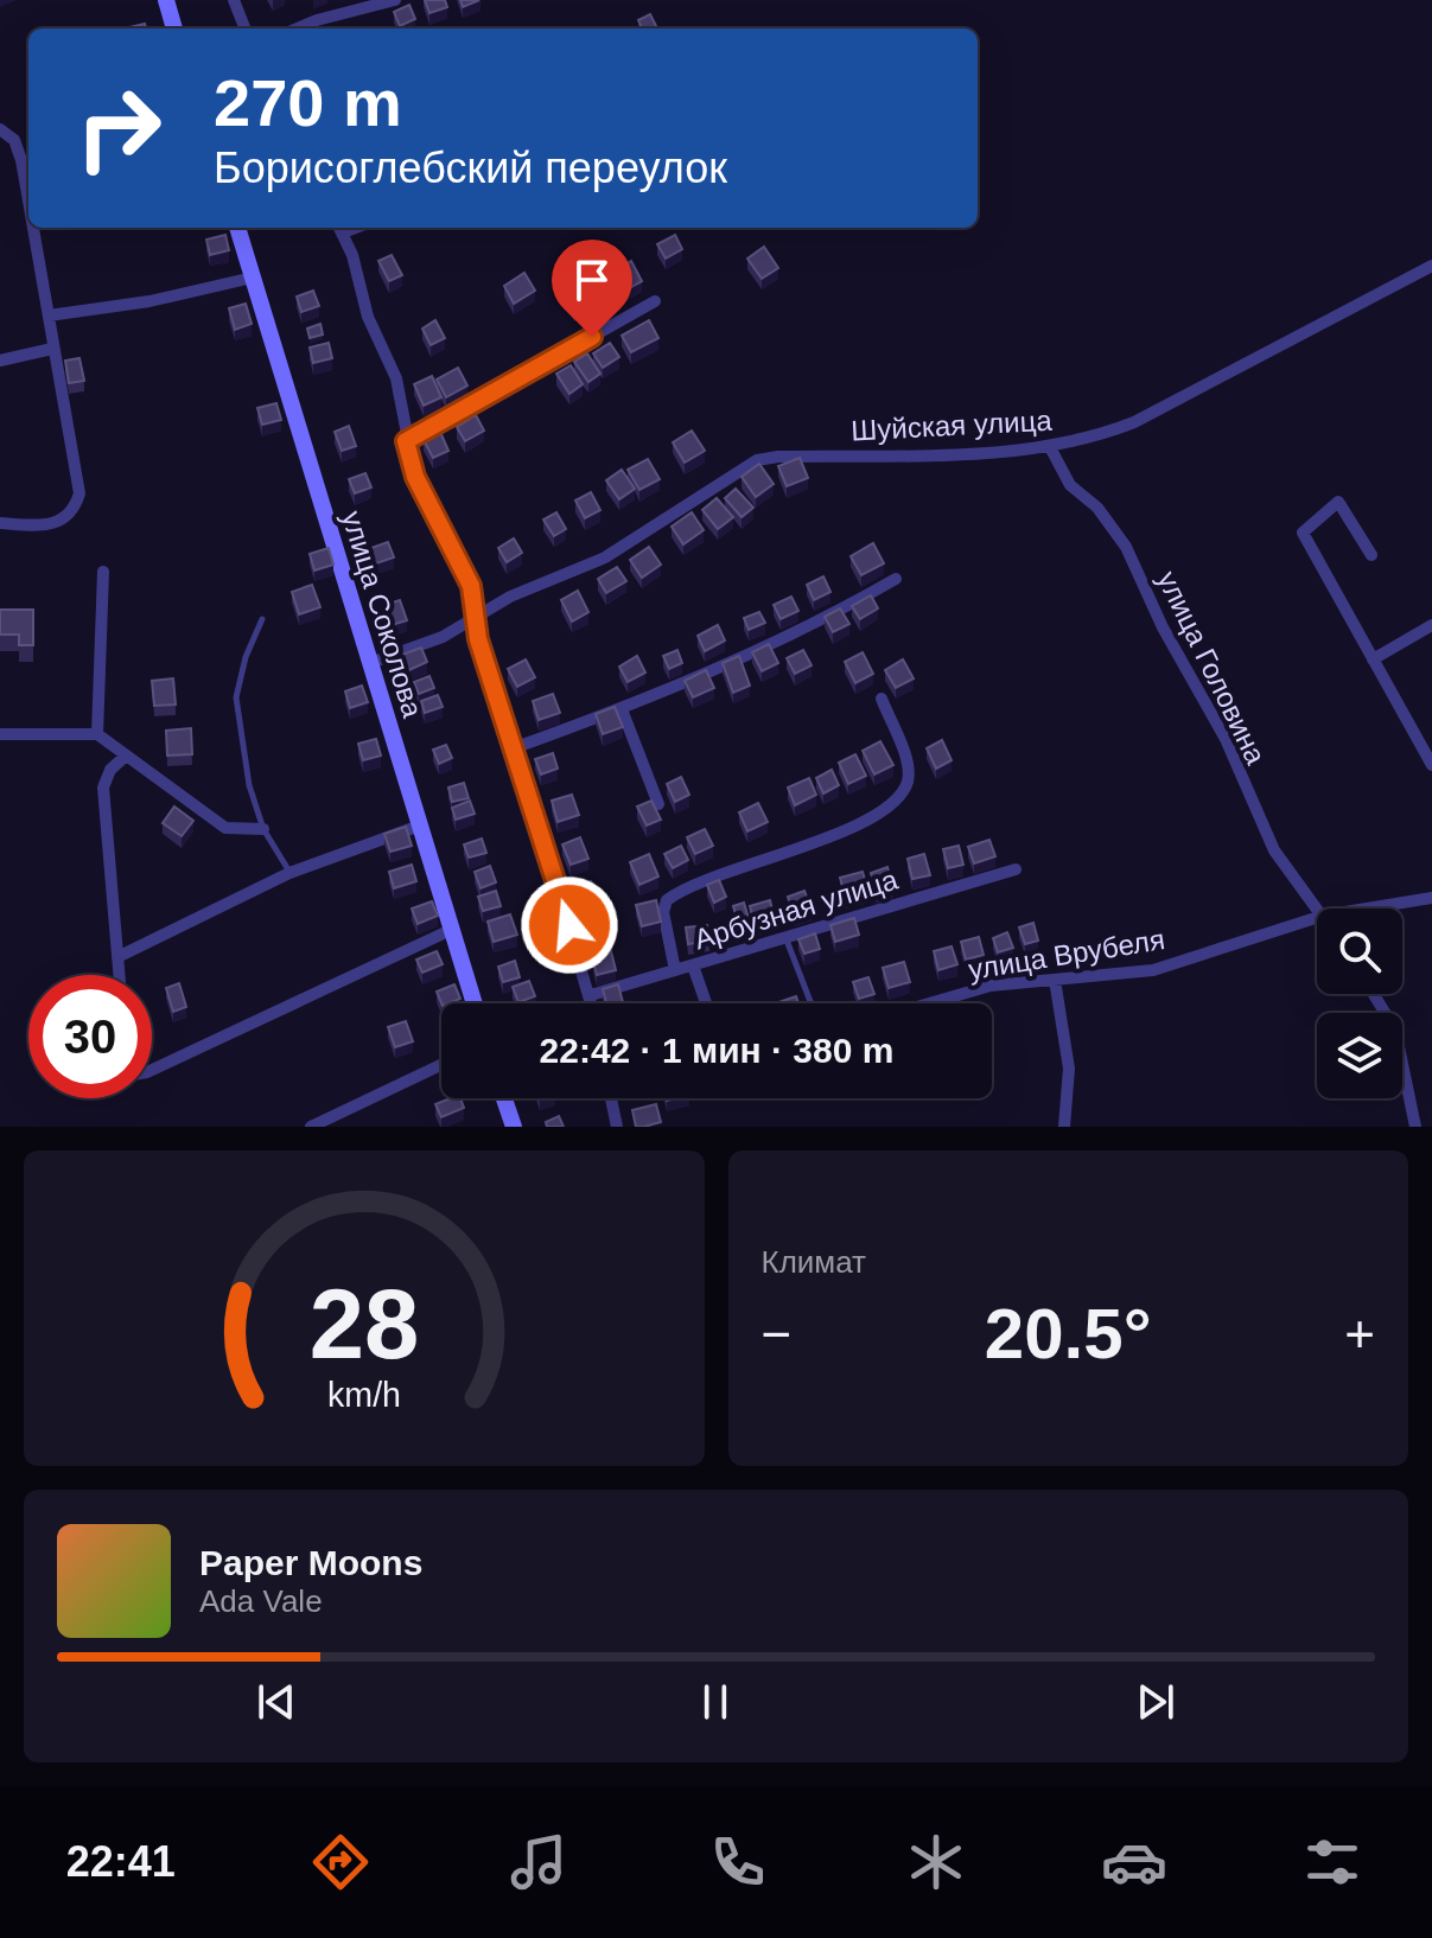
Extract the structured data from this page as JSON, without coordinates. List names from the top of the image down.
{
  "streets": {
    "main road": ["улица Соколова"],
    "street": [
      "Шуйская улица",
      "улица Головина",
      "Арбузная улица",
      "улица Врубеля"
    ]
  },
  "crossings": [
    ["Шуйская улица", "улица Соколова"],
    ["Шуйская улица", "улица Головина"]
  ],
  "page": {
    "turn": ["270 m", "Борисоглебский переулок"],
    "limit": "30",
    "trip": "22:42 · 1 мин · 380 m",
    "tile": "Климат",
    "heat": ["−", "20.5°", "+"],
    "song": ["Paper Moons", "Ada Vale"],
    "tabs": "22:41",
    "gauge": ["28", "km/h"]
  }
}
